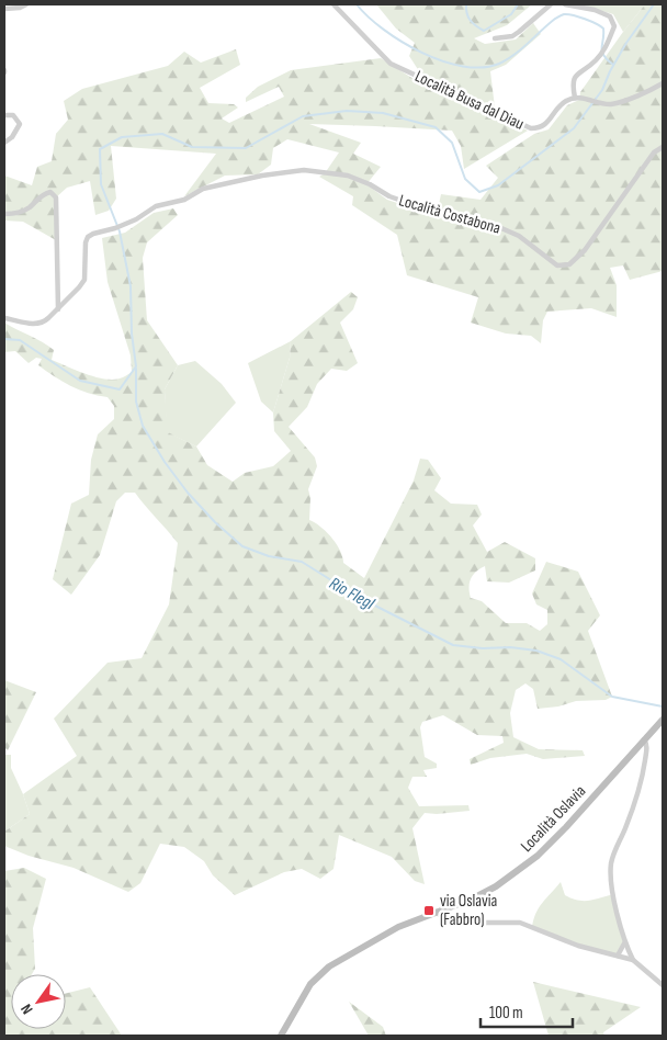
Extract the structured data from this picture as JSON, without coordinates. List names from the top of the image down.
{
  "streets": {
    "street": ["Località Busa dal Diau", "Località Costabona", "Località Oslavia"]
  },
  "water": ["Rio Flegl"],
  "places": {
    "transit": ["via Oslavia (Fabbro)"]
  },
  "scale_bar": "100 m",
  "north": "bottom left"
}
